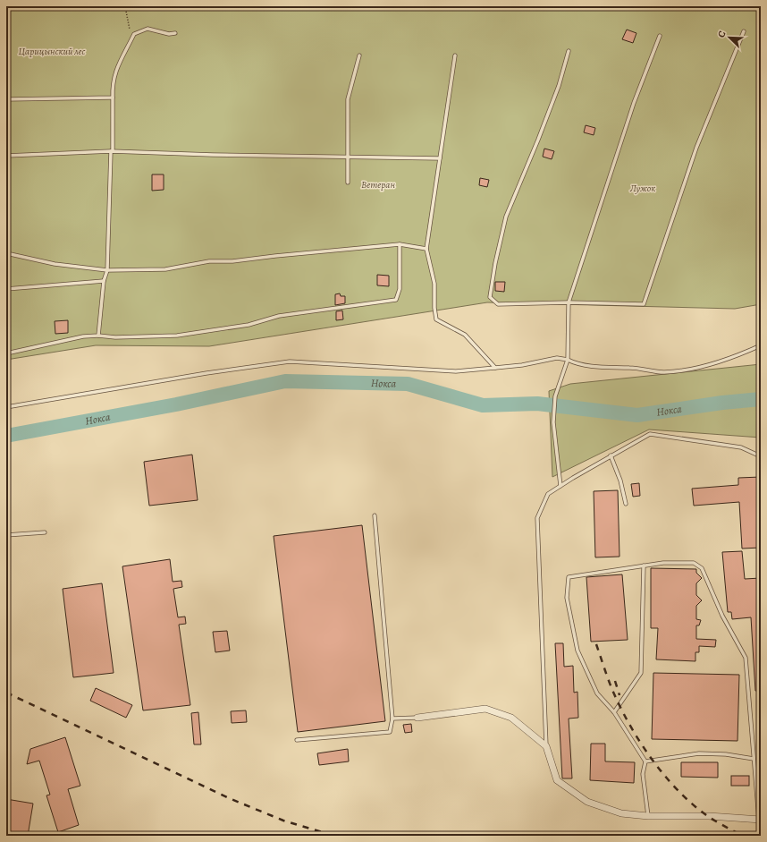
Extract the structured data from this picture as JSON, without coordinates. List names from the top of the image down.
{
  "water": ["Нокса"],
  "parks": ["Царицынский лес", "Ветеран", "Лужок"],
  "north": "top left"
}
